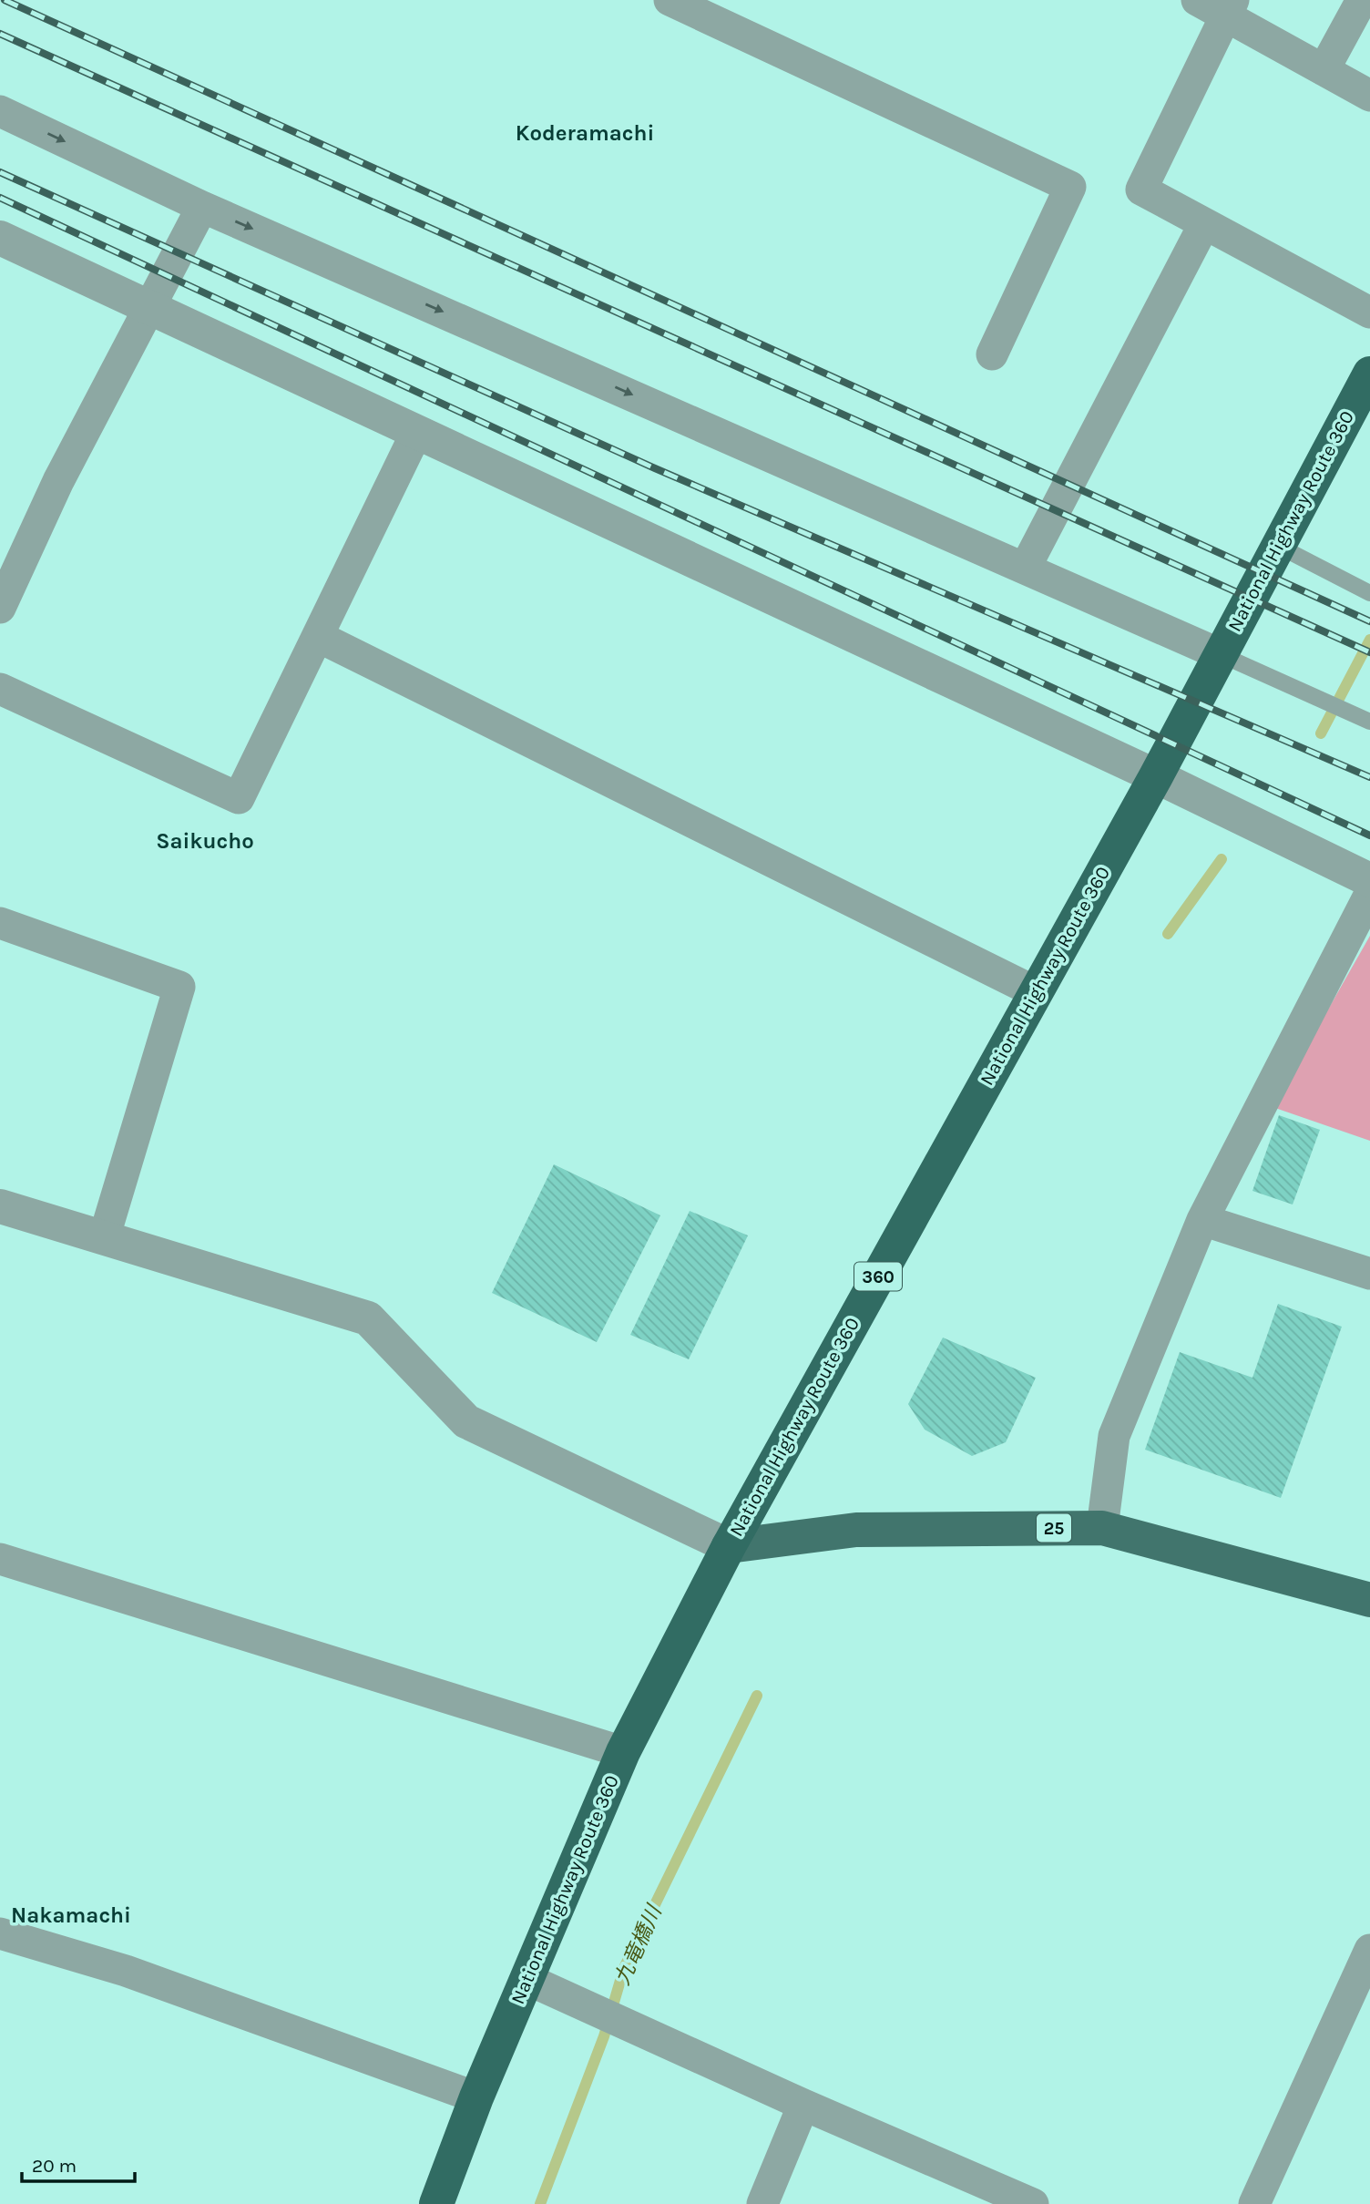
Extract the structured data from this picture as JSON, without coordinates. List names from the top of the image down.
{
  "streets": {
    "highway": ["National Highway Route 360", "360"],
    "main road": ["25"]
  },
  "crossings": [
    ["National Highway Route 360", "25"]
  ],
  "districts": ["Koderamachi", "Saikucho", "Nakamachi"],
  "water": ["九竜橋川"],
  "scale_bar": "20 m"
}
